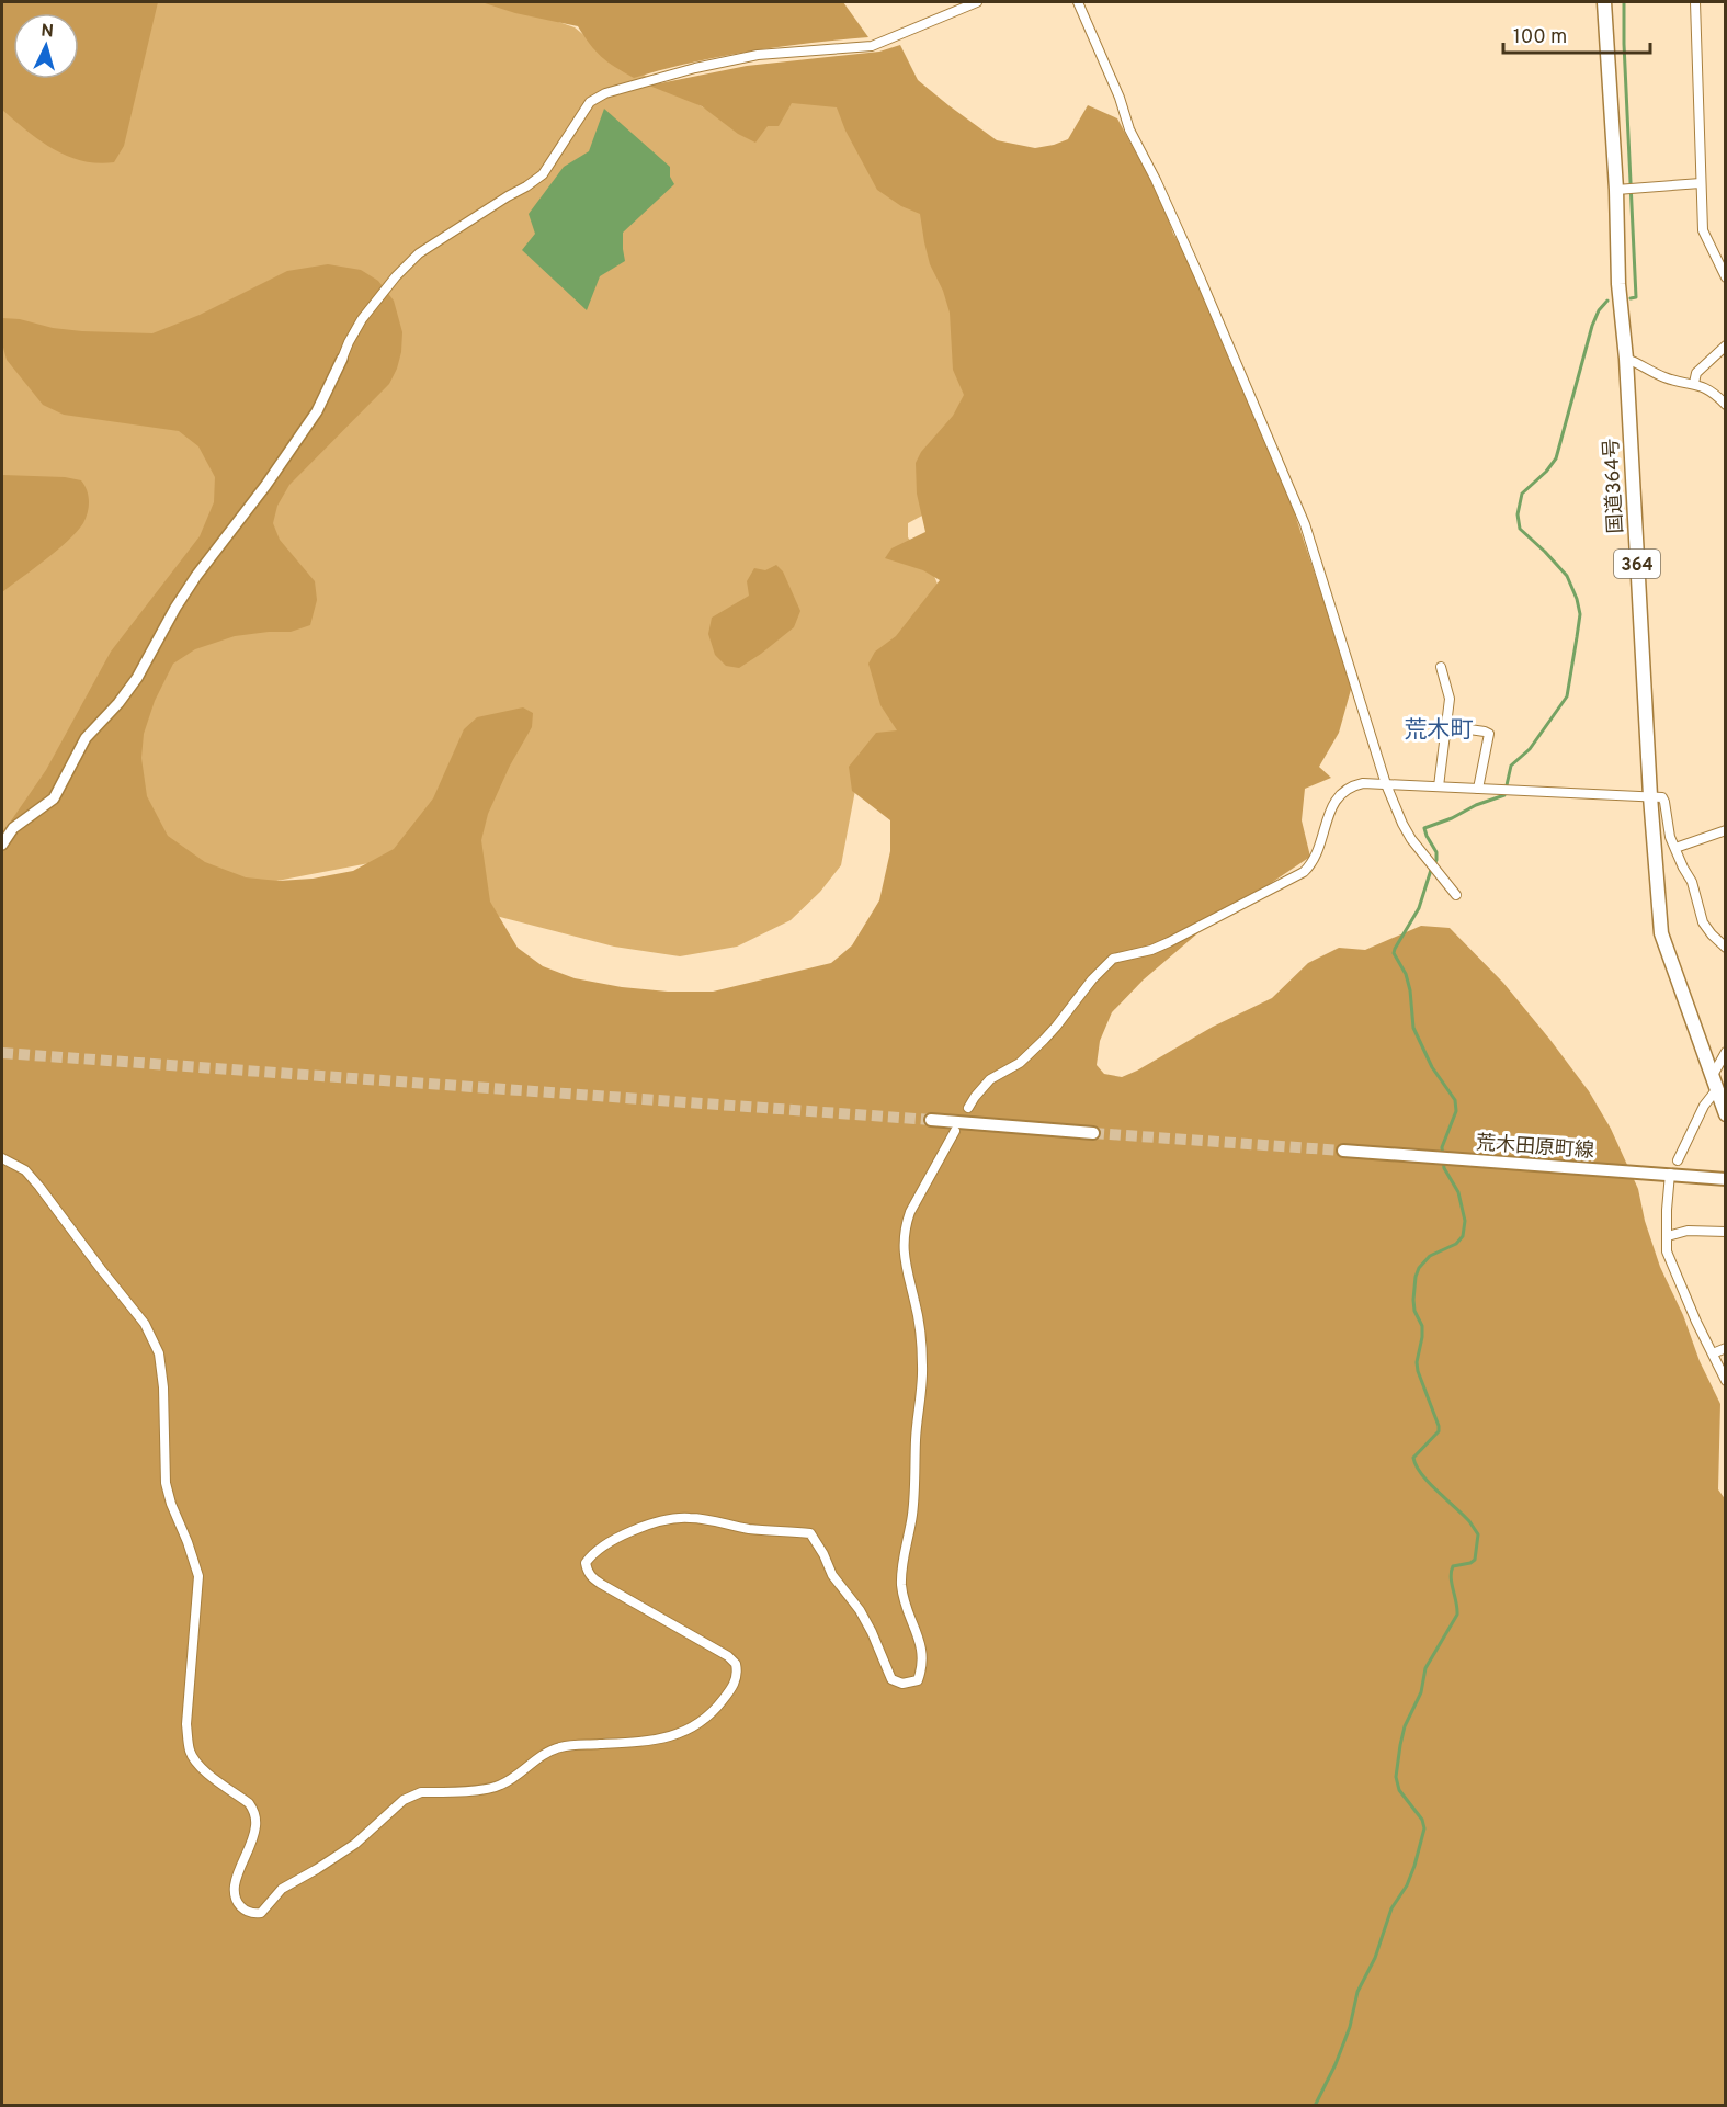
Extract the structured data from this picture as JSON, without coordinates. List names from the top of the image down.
{
  "streets": {
    "highway": ["国道364号", "364"],
    "main road": ["荒木田原町線"]
  },
  "districts": ["荒木町"],
  "scale_bar": "100 m",
  "north": "top"
}
